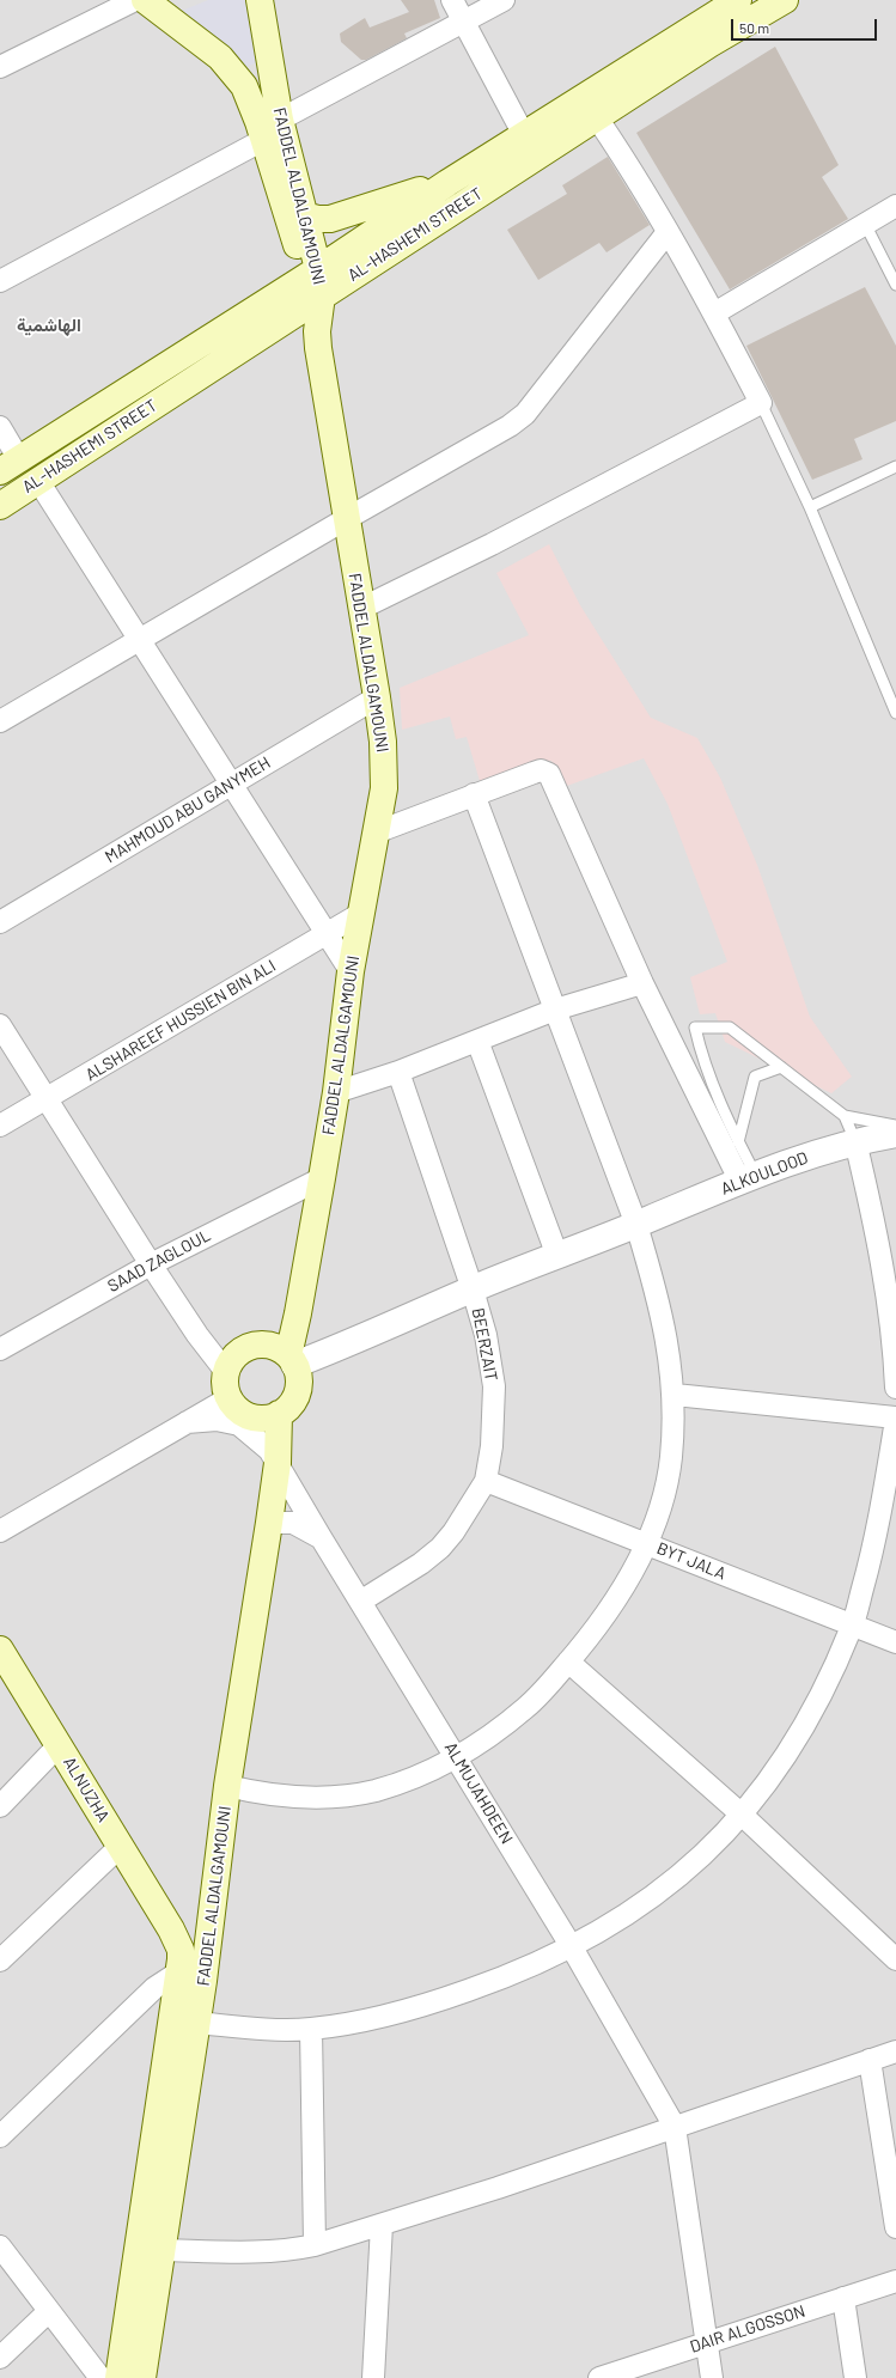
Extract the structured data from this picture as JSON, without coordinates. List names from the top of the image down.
{
  "streets": {
    "main road": ["FADDEL ALDALGAMOUNI", "AL-HASHEMI STREET", "ALNUZHA"],
    "street": [
      "MAHMOUD ABU GANYMEH",
      "ALSHAREEF HUSSIEN BIN ALI",
      "ALKOULOOD",
      "SAAD ZAGLOUL",
      "BEERZAIT",
      "BYT JALA",
      "ALMUJAHDEEN",
      "DAIR ALGOSSON"
    ]
  },
  "crossings": [
    ["FADDEL ALDALGAMOUNI", "AL-HASHEMI STREET"],
    ["FADDEL ALDALGAMOUNI", "MAHMOUD ABU GANYMEH"],
    ["FADDEL ALDALGAMOUNI", "ALSHAREEF HUSSIEN BIN ALI"],
    ["FADDEL ALDALGAMOUNI", "ALKOULOOD"],
    ["FADDEL ALDALGAMOUNI", "SAAD ZAGLOUL"],
    ["FADDEL ALDALGAMOUNI", "ALMUJAHDEEN"],
    ["ALKOULOOD", "BEERZAIT"],
    ["BEERZAIT", "BYT JALA"],
    ["BEERZAIT", "ALMUJAHDEEN"]
  ],
  "districts": ["الهاشمية"],
  "scale_bar": "50 m"
}
